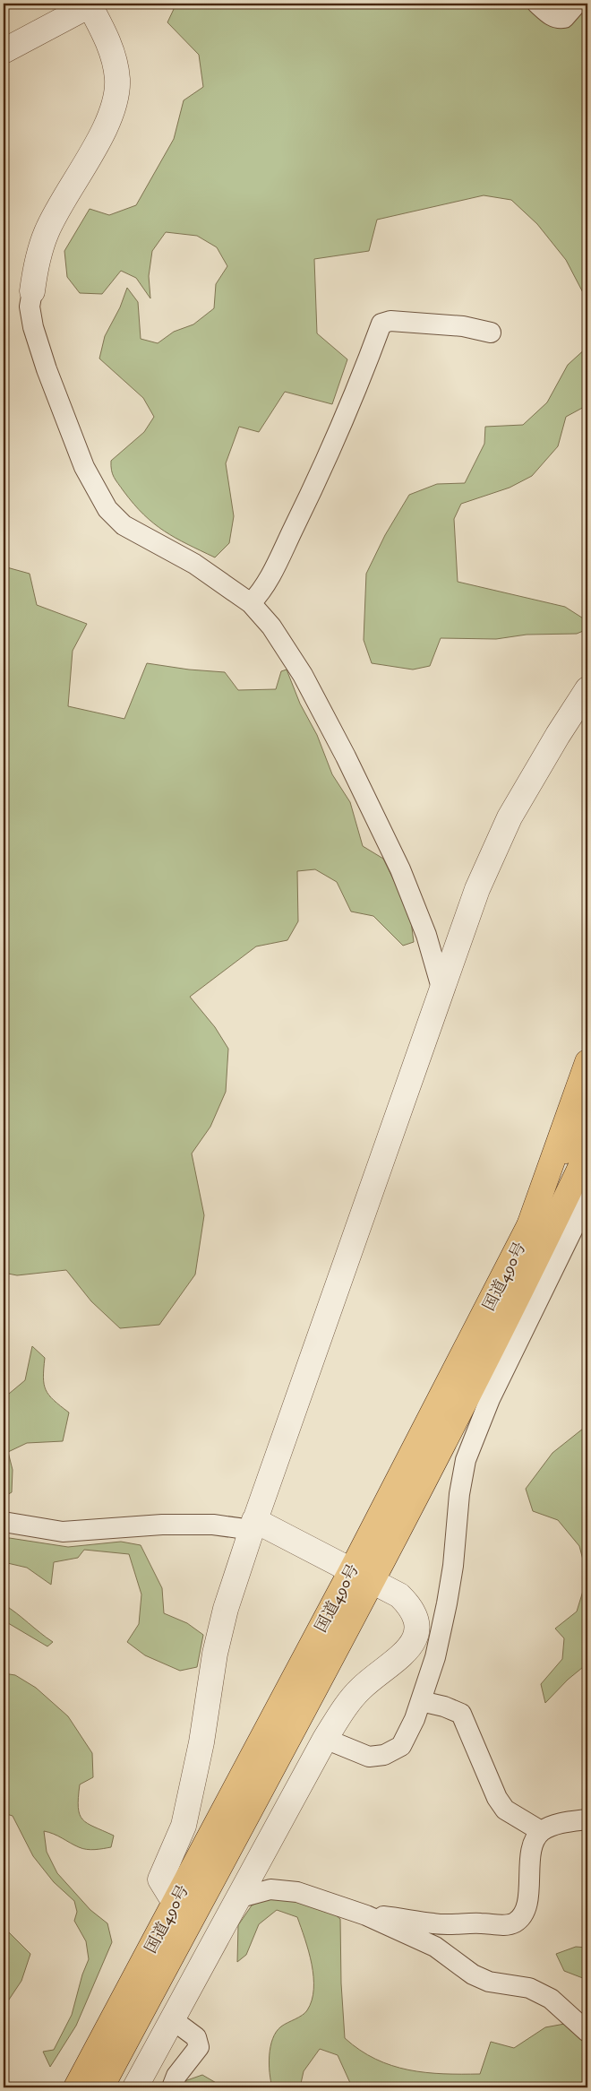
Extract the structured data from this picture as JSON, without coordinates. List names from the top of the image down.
{
  "streets": {
    "highway": ["国道490号"]
  }
}
